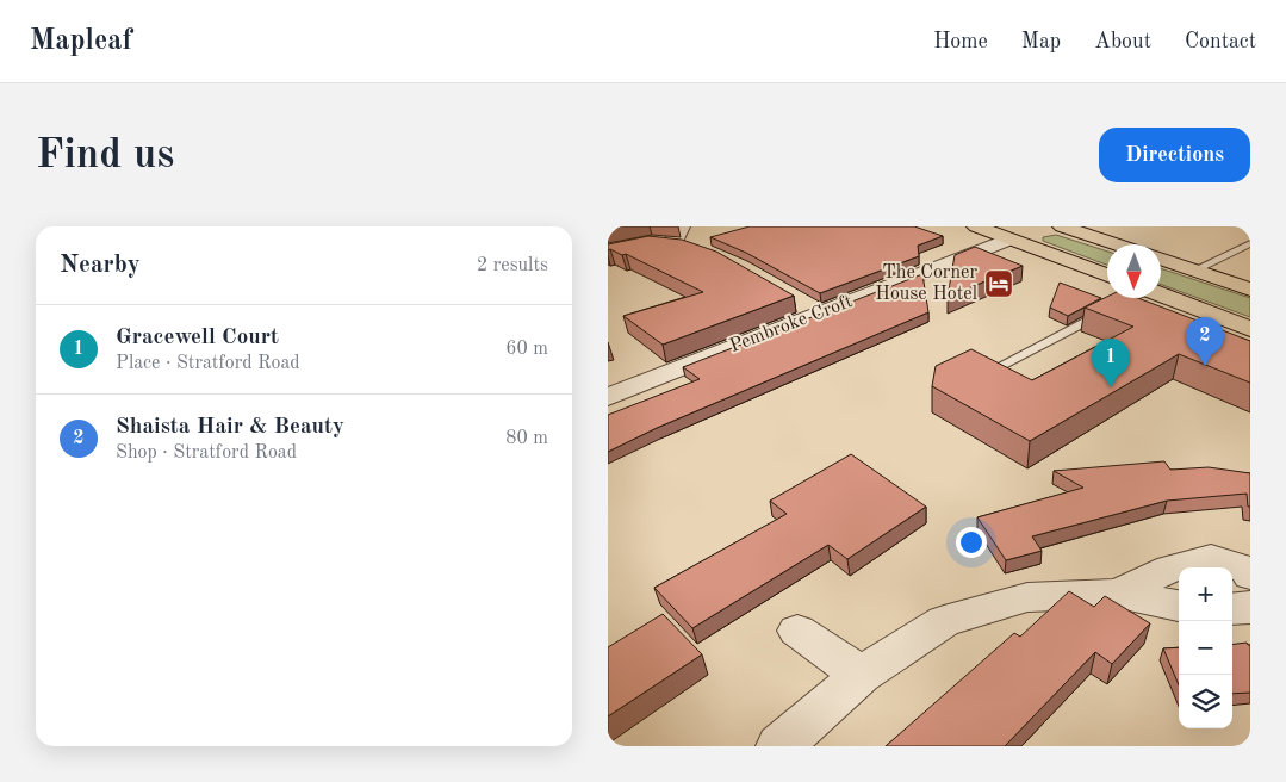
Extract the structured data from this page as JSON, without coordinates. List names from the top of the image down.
{
  "streets": {
    "street": ["Pembroke Croft"]
  },
  "places": {
    "hotel": ["The Corner House Hotel"]
  },
  "north": "bottom",
  "page": {
    "header": "Mapleaf",
    "nav": [
      "Home",
      "Map",
      "About",
      "Contact"
    ],
    "buttons": "Directions",
    "title": "Find us",
    "heading": ["Nearby", "2 results"],
    "list": [
      {
        "mark": "1",
        "name": "Gracewell Court",
        "note": "Place · Stratford Road",
        "value": "60 m"
      },
      {
        "mark": "2",
        "name": "Shaista Hair & Beauty",
        "note": "Shop · Stratford Road",
        "value": "80 m"
      }
    ],
    "pins": ["2", "1"],
    "map_buttons": ["+", "−"]
  }
}
